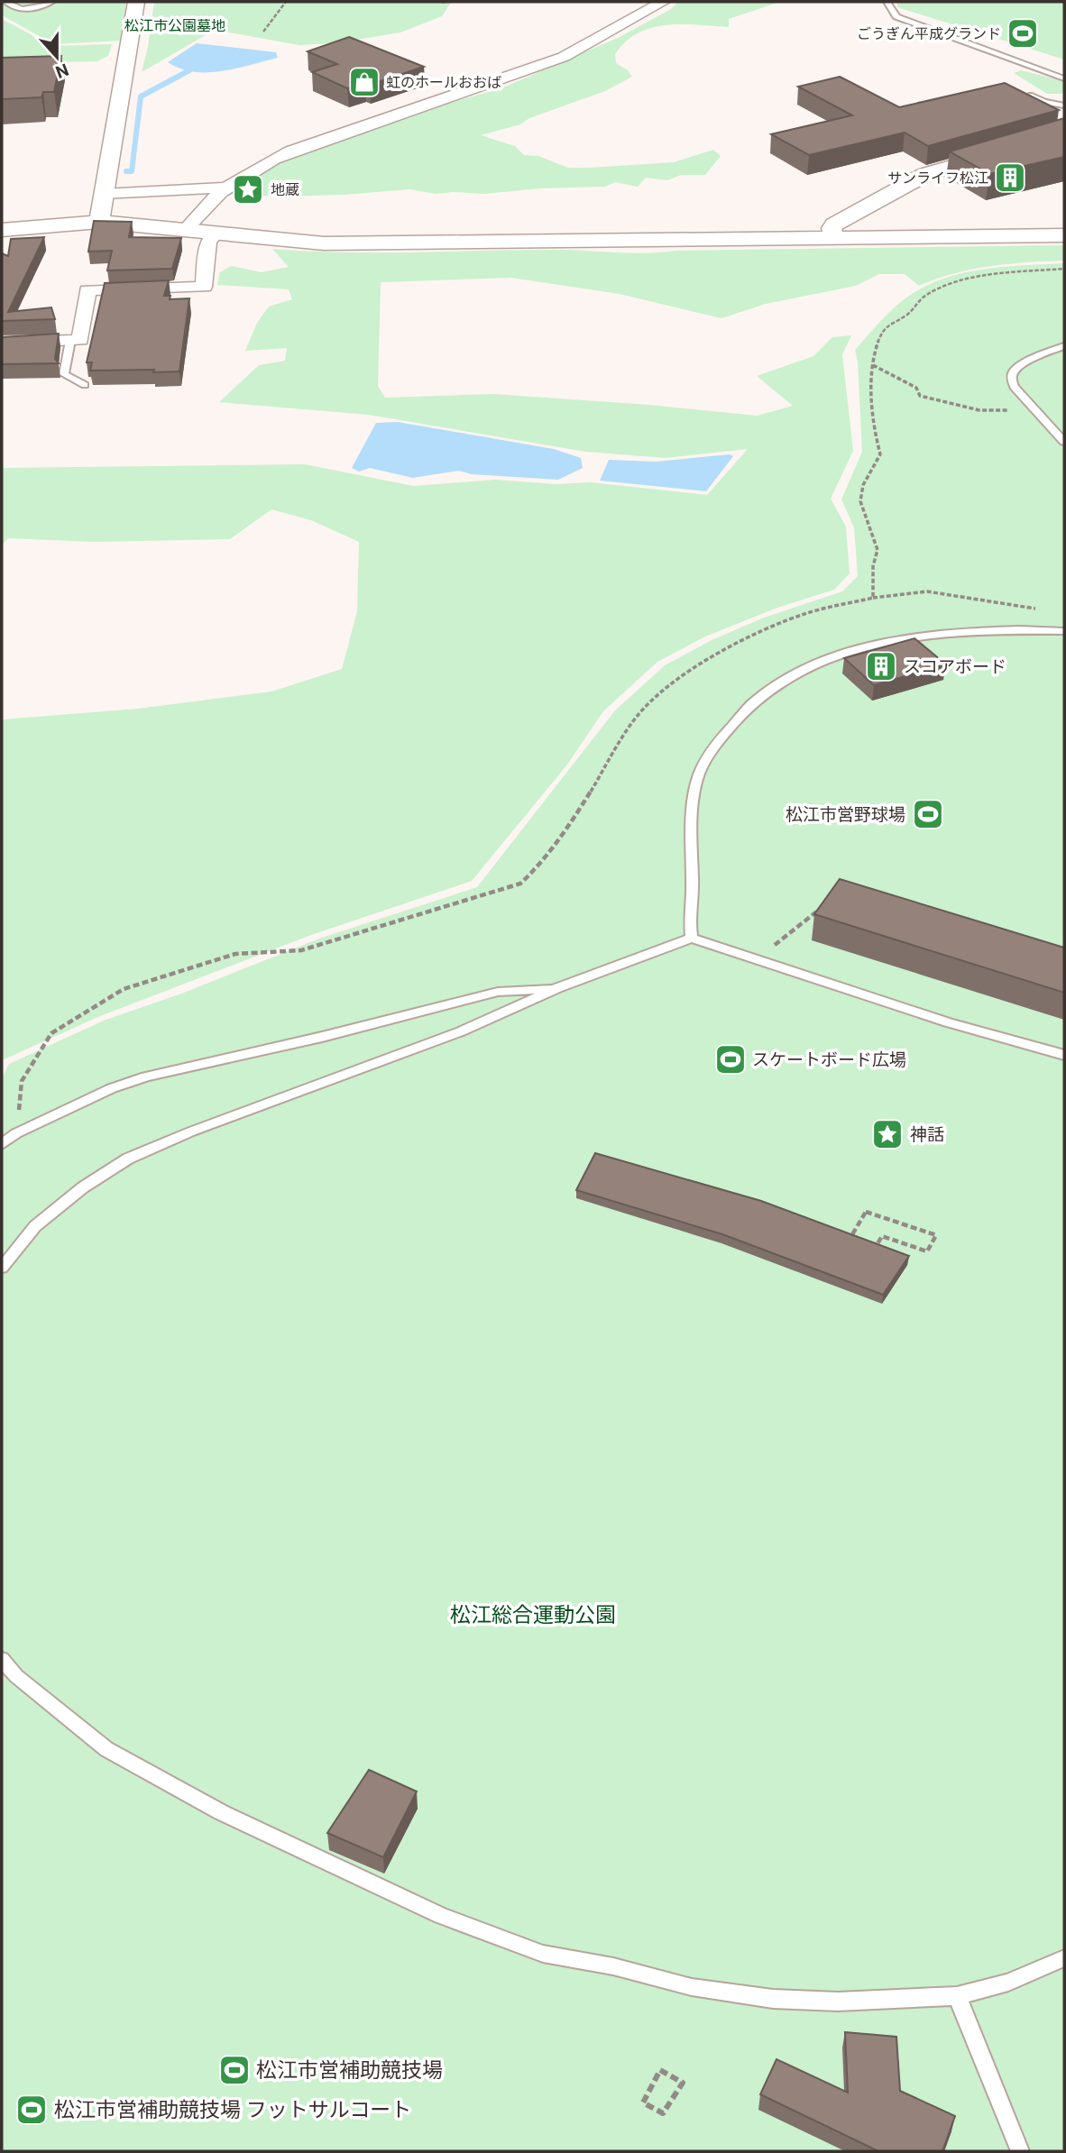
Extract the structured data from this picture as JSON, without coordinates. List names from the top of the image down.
{
  "parks": ["松江市公園墓地", "松江総合運動公園"],
  "places": {
    "sports": [
      "ごうぎん平成グランド",
      "松江市営野球場",
      "スケートボード広場",
      "松江市営補助競技場",
      "松江市営補助競技場 フットサルコート"
    ],
    "shop": ["虹のホールおおば"],
    "building": ["サンライフ松江", "スコアボード"],
    "place": ["地蔵", "神話"]
  },
  "north": "bottom"
}
